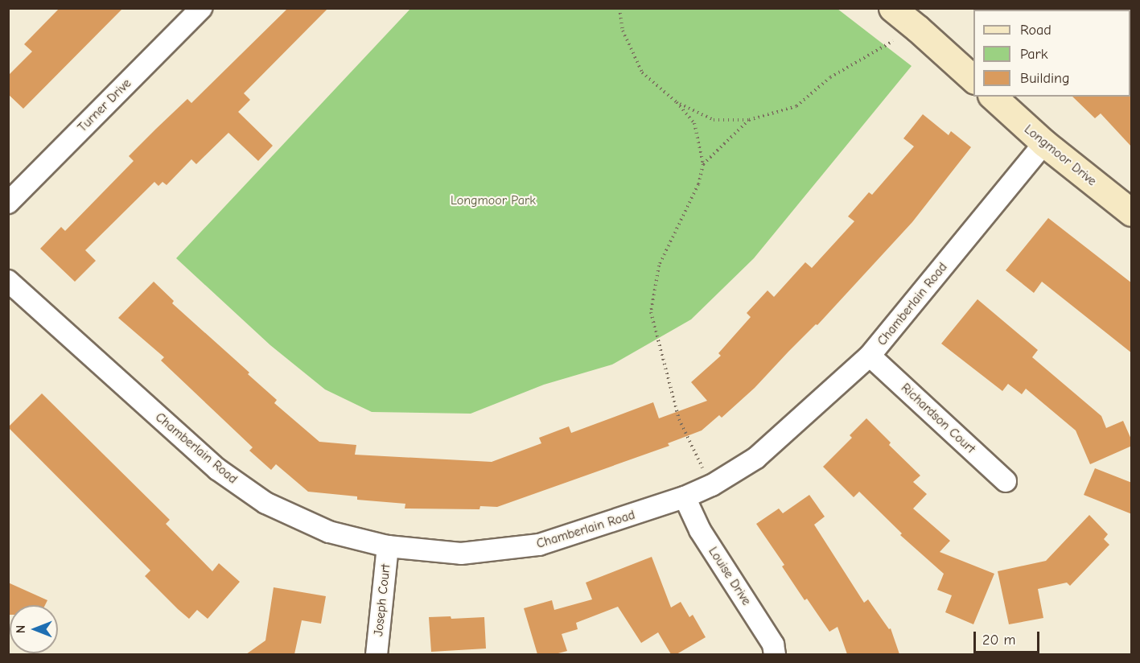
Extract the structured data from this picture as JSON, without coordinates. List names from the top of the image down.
{
  "streets": {
    "street": [
      "Turner Drive",
      "Longmoor Drive",
      "Chamberlain Road",
      "Richardson Court",
      "Louise Drive",
      "Joseph Court"
    ]
  },
  "crossings": [
    ["Longmoor Drive", "Chamberlain Road"],
    ["Chamberlain Road", "Richardson Court"],
    ["Chamberlain Road", "Louise Drive"],
    ["Chamberlain Road", "Joseph Court"]
  ],
  "parks": ["Longmoor Park"],
  "legend": ["Road", "Park", "Building"],
  "scale_bar": "20 m",
  "north": "left"
}
